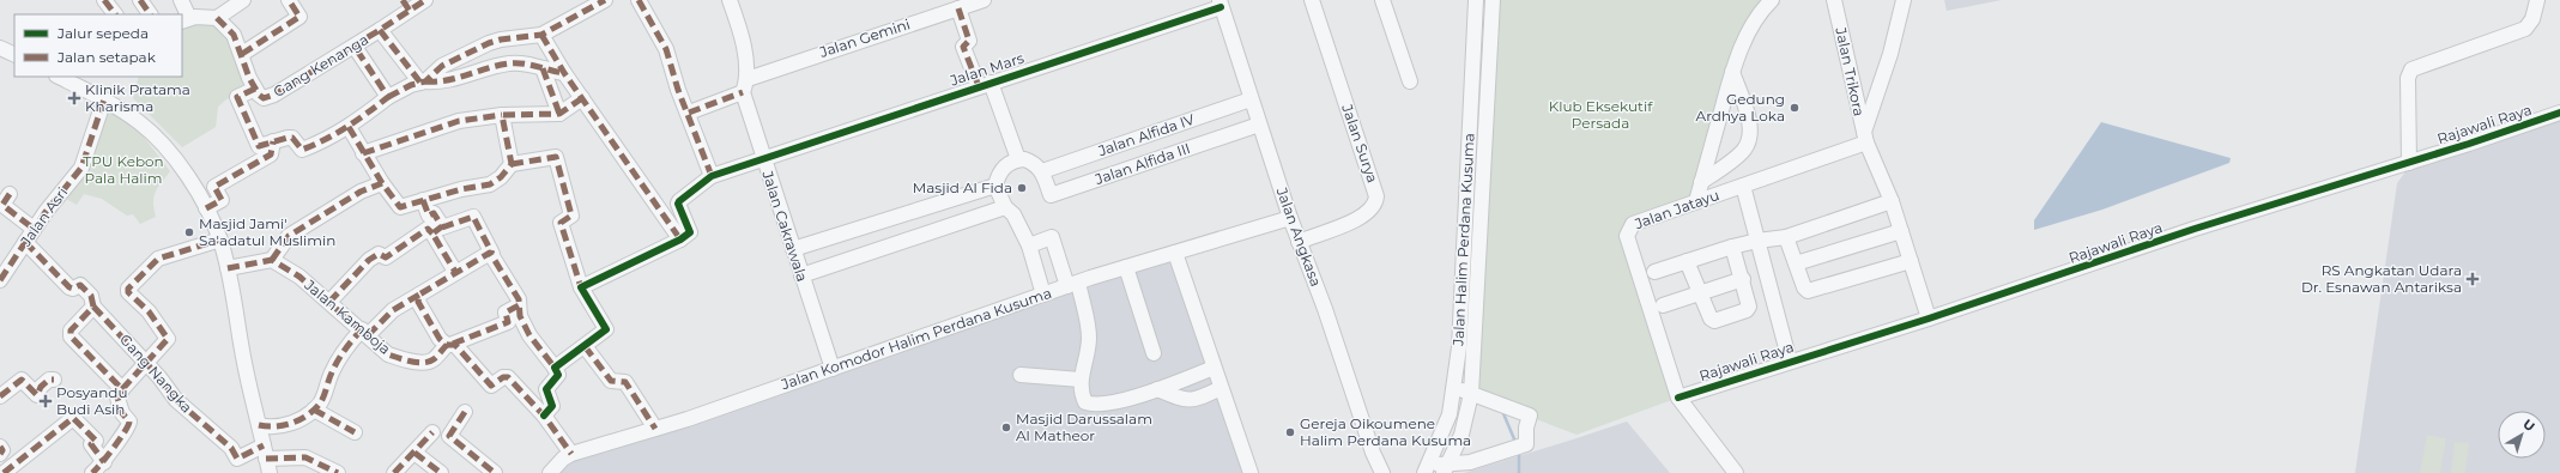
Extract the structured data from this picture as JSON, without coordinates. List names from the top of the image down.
{
  "streets": {
    "street": [
      "Jalan Gemini",
      "Gang Kenanga",
      "Jalan Mars",
      "Jalan Trikora",
      "Rajawali Raya",
      "Jalan Alfida IV",
      "Jalan Surya",
      "Jalan Alfida III",
      "Jalan Jatayu",
      "Jalan Asri",
      "Jalan Cakrawala",
      "Jalan Angkasa",
      "Jalan Halim Perdana Kusuma",
      "Jalan Kamboja",
      "Jalan Komodor Halim Perdana Kusuma",
      "Gang Nangka"
    ]
  },
  "crossings": [
    ["Jalan Gemini", "Jalan Cakrawala"],
    ["Jalan Mars", "Jalan Cakrawala"],
    ["Jalan Mars", "Jalan Angkasa"],
    ["Jalan Trikora", "Rajawali Raya"],
    ["Jalan Trikora", "Jalan Jatayu"],
    ["Rajawali Raya", "Jalan Jatayu"],
    ["Jalan Alfida IV", "Jalan Alfida III"],
    ["Jalan Alfida IV", "Jalan Angkasa"],
    ["Jalan Surya", "Jalan Angkasa"],
    ["Jalan Alfida III", "Jalan Angkasa"],
    ["Jalan Asri", "Gang Nangka"],
    ["Jalan Cakrawala", "Jalan Komodor Halim Perdana Kusuma"],
    ["Jalan Angkasa", "Jalan Komodor Halim Perdana Kusuma"]
  ],
  "parks": ["Klub Eksekutif Persada", "TPU Kebon Pala Halim"],
  "places": {
    "health": ["Klinik Pratama Kharisma", "RS Angkatan Udara Dr. Esnawan Antariksa", "Posyandu Budi Asih"],
    "other": [
      "Gedung Ardhya Loka",
      "Masjid Al Fida",
      "Masjid Jami' Sa'adatul Muslimin",
      "Masjid Darussalam Al Matheor",
      "Gereja Oikoumene Halim Perdana Kusuma"
    ]
  },
  "legend": ["Jalur sepeda", "Jalan setapak"],
  "north": "top right"
}
